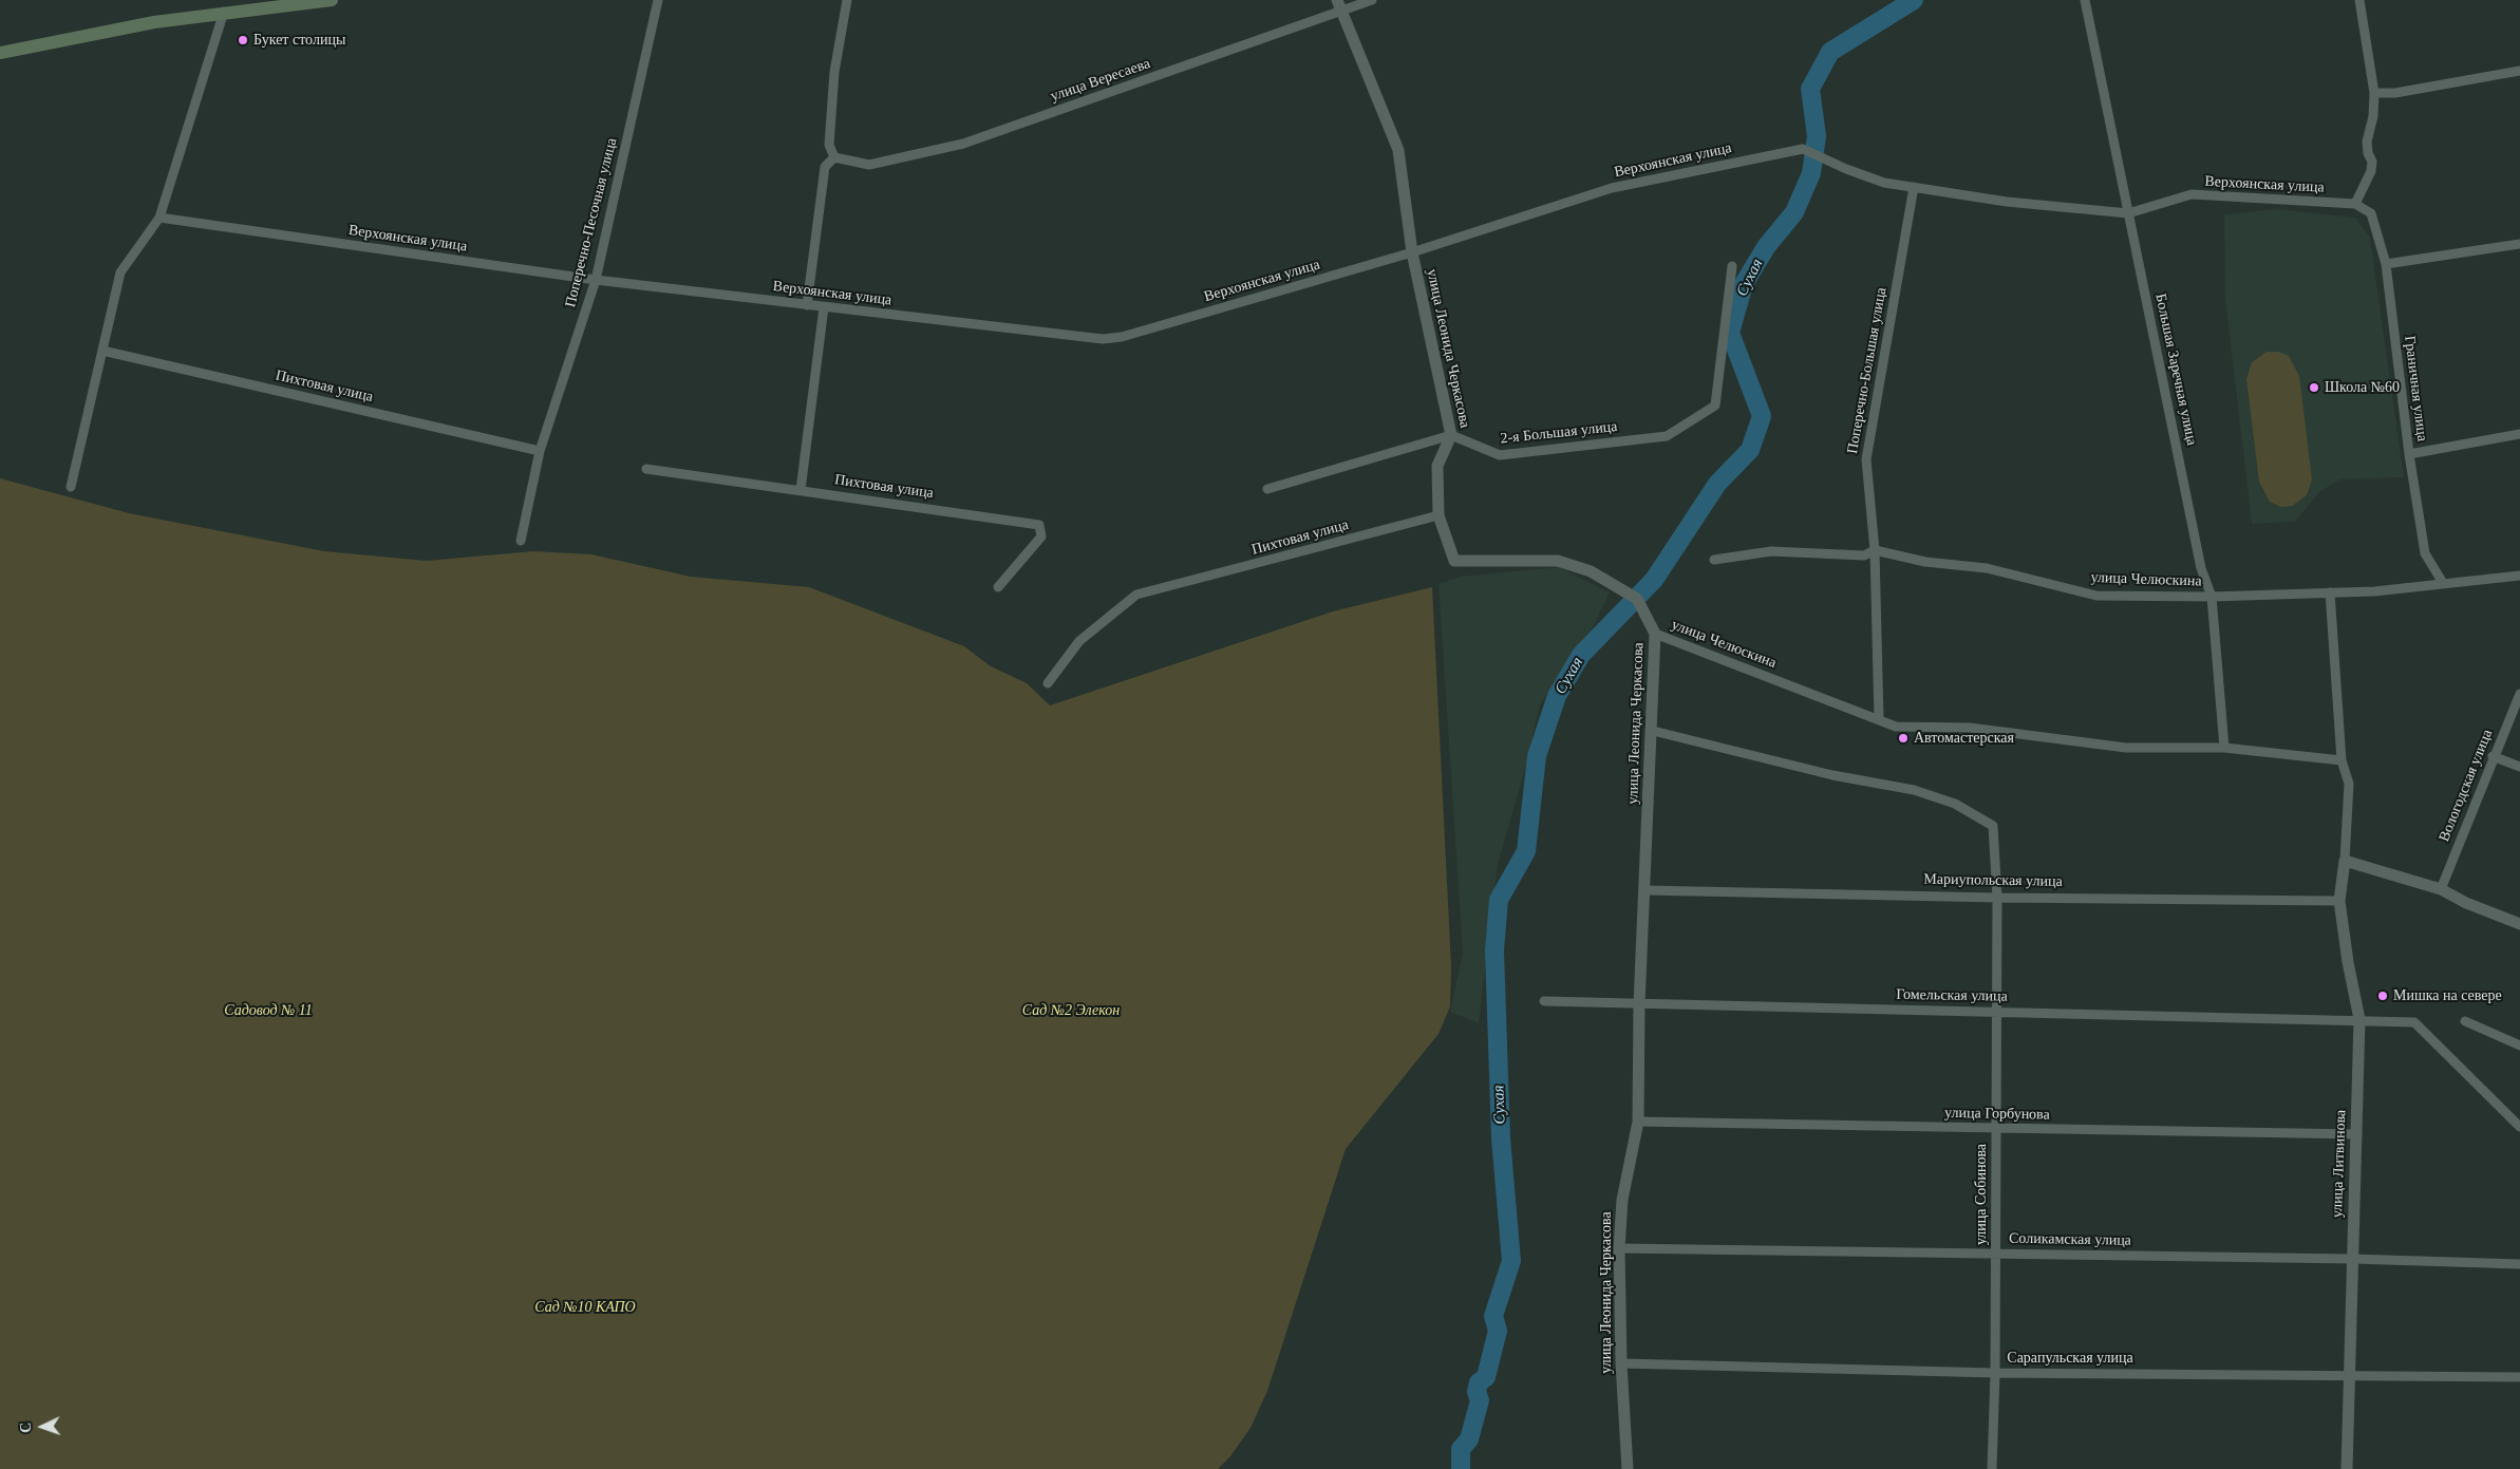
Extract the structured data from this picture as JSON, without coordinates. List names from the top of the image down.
{
  "streets": {
    "street": [
      "улица Вересаева",
      "Верхоянская улица",
      "Поперечно-Песочная улица",
      "улица Леонида Черкасова",
      "Большая Заречная улица",
      "Поперечно-Большая улица",
      "Пихтовая улица",
      "Граничная улица",
      "2-я Большая улица",
      "улица Челюскина",
      "Вологодская улица",
      "Мариупольская улица",
      "Гомельская улица",
      "улица Горбунова",
      "улица Литвинова",
      "улица Собинова",
      "Соликамская улица",
      "Сарапульская улица"
    ]
  },
  "crossings": [
    ["улица Вересаева", "улица Леонида Черкасова"],
    ["Верхоянская улица", "Поперечно-Песочная улица"],
    ["Верхоянская улица", "улица Леонида Черкасова"],
    ["Верхоянская улица", "Большая Заречная улица"],
    ["Верхоянская улица", "Поперечно-Большая улица"],
    ["Верхоянская улица", "Граничная улица"],
    ["Поперечно-Песочная улица", "Пихтовая улица"],
    ["улица Леонида Черкасова", "Пихтовая улица"],
    ["улица Леонида Черкасова", "2-я Большая улица"],
    ["улица Леонида Черкасова", "улица Челюскина"],
    ["улица Леонида Черкасова", "Мариупольская улица"],
    ["улица Леонида Черкасова", "Гомельская улица"],
    ["улица Леонида Черкасова", "улица Горбунова"],
    ["улица Леонида Черкасова", "улица Собинова"],
    ["улица Леонида Черкасова", "Соликамская улица"],
    ["улица Леонида Черкасова", "Сарапульская улица"],
    ["Большая Заречная улица", "улица Челюскина"],
    ["Поперечно-Большая улица", "улица Челюскина"],
    ["Граничная улица", "улица Челюскина"],
    ["Мариупольская улица", "улица Литвинова"],
    ["Мариупольская улица", "улица Собинова"],
    ["Гомельская улица", "улица Литвинова"],
    ["Гомельская улица", "улица Собинова"],
    ["улица Горбунова", "улица Литвинова"],
    ["улица Горбунова", "улица Собинова"],
    ["улица Литвинова", "Соликамская улица"],
    ["улица Литвинова", "Сарапульская улица"],
    ["улица Собинова", "Соликамская улица"],
    ["улица Собинова", "Сарапульская улица"]
  ],
  "water": ["Сухая"],
  "parks": ["Садовод № 11", "Сад №2 Элекон", "Сад №10 КАПО"],
  "places": [
    "Букет столицы",
    "Школа №60",
    "Автомастерская",
    "Мишка на севере"
  ],
  "north": "left"
}
